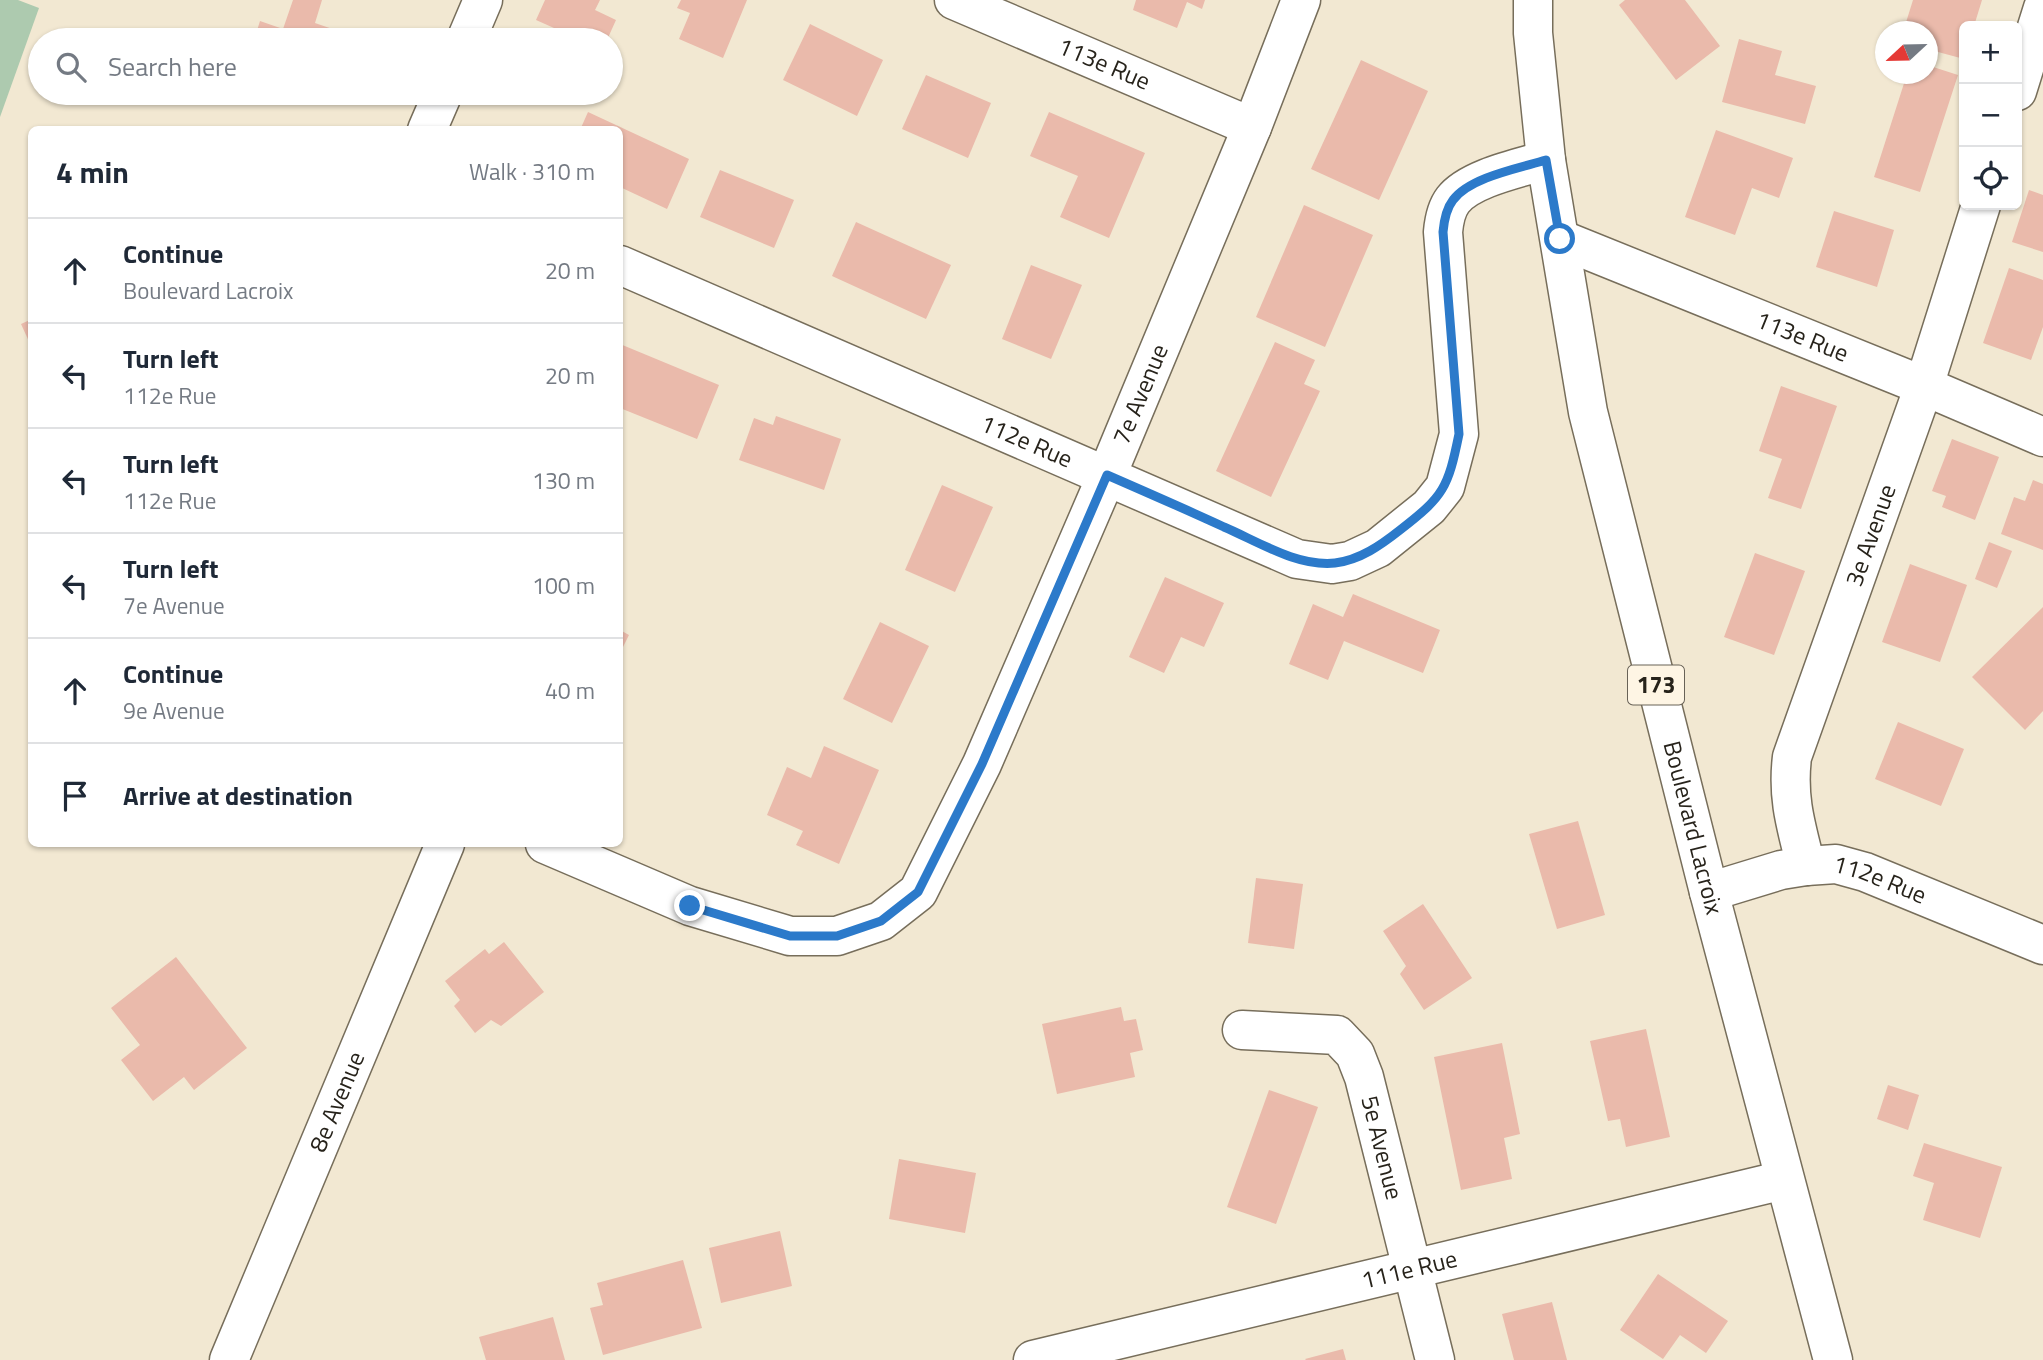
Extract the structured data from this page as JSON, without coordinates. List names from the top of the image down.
{
  "streets": {
    "street": [
      "113e Rue",
      "7e Avenue",
      "112e Rue",
      "3e Avenue",
      "173",
      "Boulevard Lacroix",
      "8e Avenue",
      "5e Avenue",
      "111e Rue"
    ]
  },
  "crossings": [
    ["113e Rue", "7e Avenue"],
    ["113e Rue", "3e Avenue"],
    ["113e Rue", "Boulevard Lacroix"],
    ["7e Avenue", "112e Rue"],
    ["112e Rue", "3e Avenue"],
    ["112e Rue", "Boulevard Lacroix"],
    ["Boulevard Lacroix", "111e Rue"],
    ["5e Avenue", "111e Rue"]
  ],
  "north": "left",
  "page": {
    "map_buttons": ["+", "−"],
    "search": "Search here",
    "heading": ["4 min", "Walk · 310 m"],
    "list": [
      ["Continue", "Boulevard Lacroix", "20 m"],
      ["Turn left", "112e Rue", "20 m"],
      ["Turn left", "112e Rue", "130 m"],
      ["Turn left", "7e Avenue", "100 m"],
      ["Continue", "9e Avenue", "40 m"],
      "Arrive at destination"
    ]
  }
}
